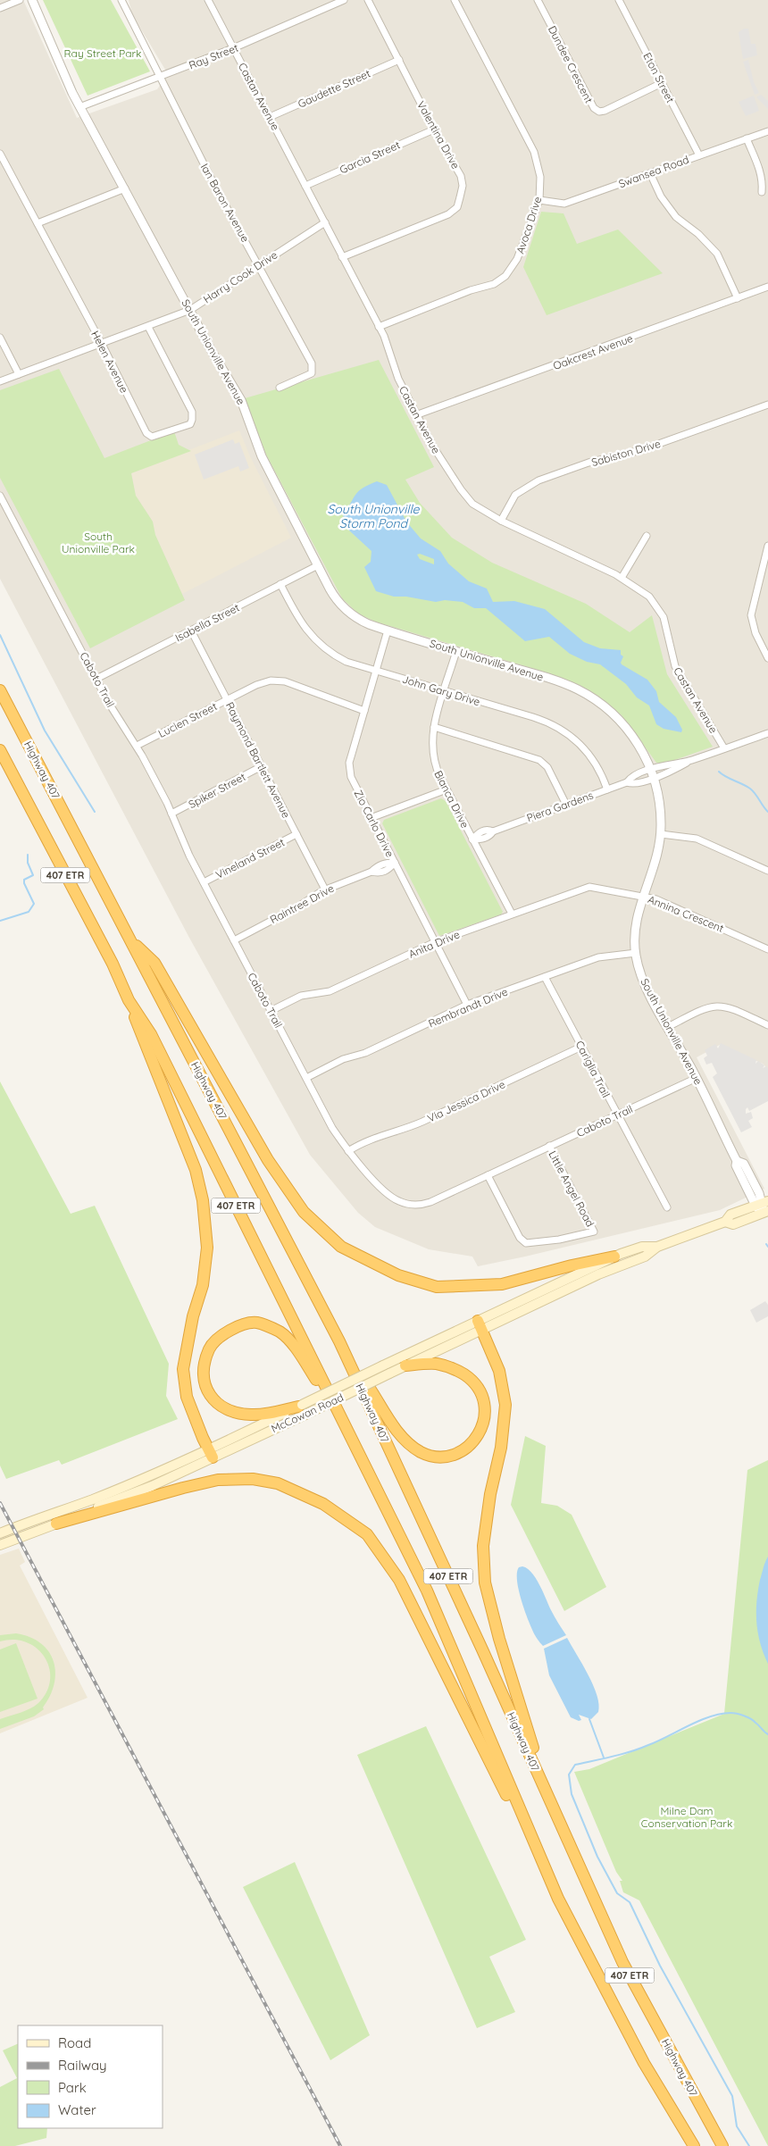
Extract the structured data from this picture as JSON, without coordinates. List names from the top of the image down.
{
  "streets": {
    "highway": ["Highway 407", "407 ETR"],
    "main road": ["McCowan Road"],
    "street": [
      "Ray Street",
      "Dundee Crescent",
      "Eton Street",
      "Gaudette Street",
      "Castan Avenue",
      "Valentina Drive",
      "Garcia Street",
      "Swansea Road",
      "Ian Baron Avenue",
      "Avoca Drive",
      "Harry Cook Drive",
      "South Unionville Avenue",
      "Oakcrest Avenue",
      "Helen Avenue",
      "Sabiston Drive",
      "Isabella Street",
      "Caboto Trail",
      "John Gary Drive",
      "Lucien Street",
      "Raymond Bartlett Avenue",
      "Spiker Street",
      "Bianca Drive",
      "Piera Gardens",
      "Zio Carlo Drive",
      "Vineland Street",
      "Raintree Drive",
      "Annina Crescent",
      "Anita Drive",
      "Rembrandt Drive",
      "Cariglia Trail",
      "Via Jessica Drive",
      "Little Angel Road"
    ]
  },
  "crossings": [
    ["Ray Street", "Castan Avenue"],
    ["Ray Street", "Ian Baron Avenue"],
    ["Ray Street", "South Unionville Avenue"],
    ["Dundee Crescent", "Eton Street"],
    ["Eton Street", "Swansea Road"],
    ["Gaudette Street", "Castan Avenue"],
    ["Gaudette Street", "Valentina Drive"],
    ["Castan Avenue", "Valentina Drive"],
    ["Castan Avenue", "Garcia Street"],
    ["Castan Avenue", "Avoca Drive"],
    ["Castan Avenue", "Harry Cook Drive"],
    ["Castan Avenue", "Oakcrest Avenue"],
    ["Castan Avenue", "Sabiston Drive"],
    ["Castan Avenue", "Piera Gardens"],
    ["Valentina Drive", "Garcia Street"],
    ["Swansea Road", "Avoca Drive"],
    ["Ian Baron Avenue", "Harry Cook Drive"],
    ["Harry Cook Drive", "South Unionville Avenue"],
    ["Harry Cook Drive", "Helen Avenue"],
    ["South Unionville Avenue", "Isabella Street"],
    ["South Unionville Avenue", "Caboto Trail"],
    ["South Unionville Avenue", "Bianca Drive"],
    ["South Unionville Avenue", "Piera Gardens"],
    ["South Unionville Avenue", "Zio Carlo Drive"],
    ["South Unionville Avenue", "Annina Crescent"],
    ["South Unionville Avenue", "Rembrandt Drive"],
    ["South Unionville Avenue", "McCowan Road"],
    ["Isabella Street", "Caboto Trail"],
    ["Isabella Street", "John Gary Drive"],
    ["Isabella Street", "Raymond Bartlett Avenue"],
    ["Caboto Trail", "Lucien Street"],
    ["Caboto Trail", "Spiker Street"],
    ["Caboto Trail", "Vineland Street"],
    ["Caboto Trail", "Raintree Drive"],
    ["Caboto Trail", "Anita Drive"],
    ["Caboto Trail", "Rembrandt Drive"],
    ["Caboto Trail", "Cariglia Trail"],
    ["Caboto Trail", "Via Jessica Drive"],
    ["Caboto Trail", "Little Angel Road"],
    ["John Gary Drive", "Bianca Drive"],
    ["John Gary Drive", "Piera Gardens"],
    ["John Gary Drive", "Zio Carlo Drive"],
    ["Lucien Street", "Raymond Bartlett Avenue"],
    ["Lucien Street", "Zio Carlo Drive"],
    ["Raymond Bartlett Avenue", "Spiker Street"],
    ["Raymond Bartlett Avenue", "Vineland Street"],
    ["Raymond Bartlett Avenue", "Raintree Drive"],
    ["Bianca Drive", "Piera Gardens"],
    ["Bianca Drive", "Anita Drive"],
    ["Zio Carlo Drive", "Raintree Drive"],
    ["Zio Carlo Drive", "Anita Drive"],
    ["Zio Carlo Drive", "Rembrandt Drive"],
    ["Annina Crescent", "Anita Drive"],
    ["Rembrandt Drive", "Cariglia Trail"],
    ["Cariglia Trail", "Via Jessica Drive"]
  ],
  "water": ["South Unionville Storm Pond"],
  "parks": ["Ray Street Park", "South Unionville Park", "Milne Dam Conservation Park"],
  "legend": [
    "Road",
    "Railway",
    "Park",
    "Water"
  ]
}
